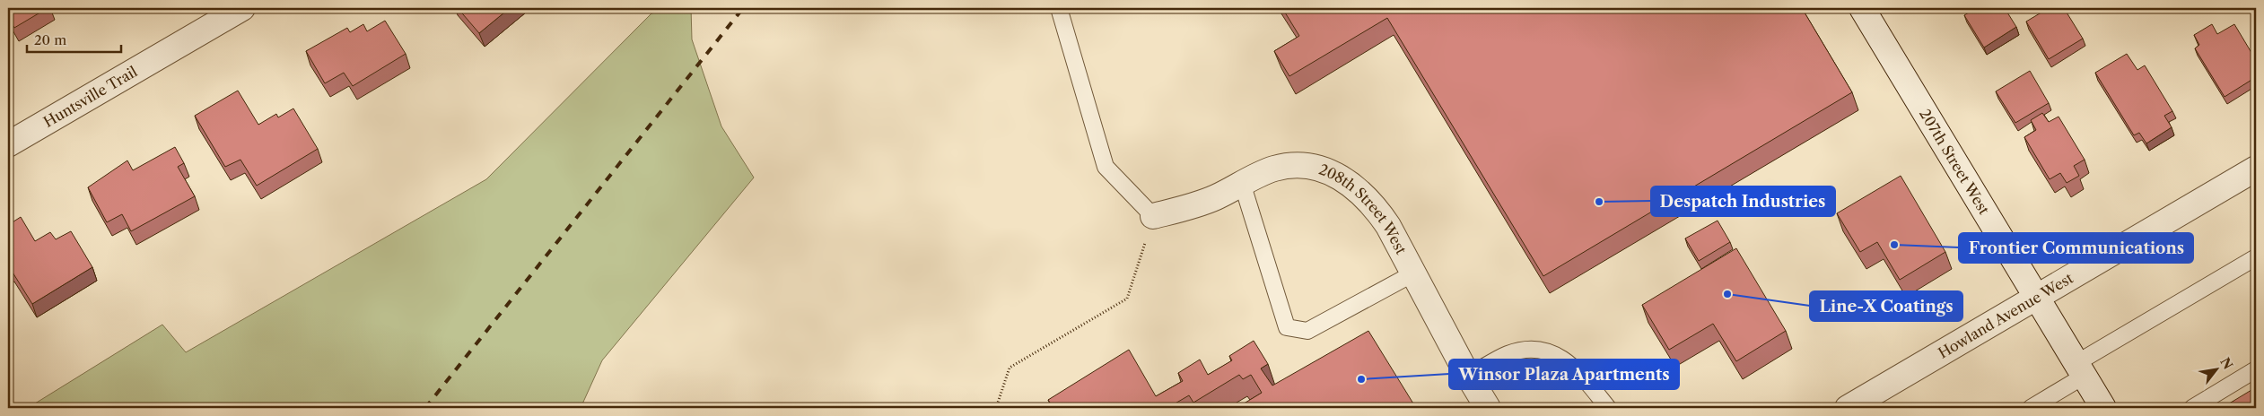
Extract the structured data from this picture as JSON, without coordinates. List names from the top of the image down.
{
  "streets": {
    "street": [
      "Huntsville Trail",
      "207th Street West",
      "208th Street West",
      "Howland Avenue West"
    ]
  },
  "crossings": [
    ["207th Street West", "Howland Avenue West"]
  ],
  "places": [
    "Despatch Industries",
    "Frontier Communications",
    "Line-X Coatings",
    "Winsor Plaza Apartments"
  ],
  "scale_bar": "20 m",
  "north": "top right"
}
